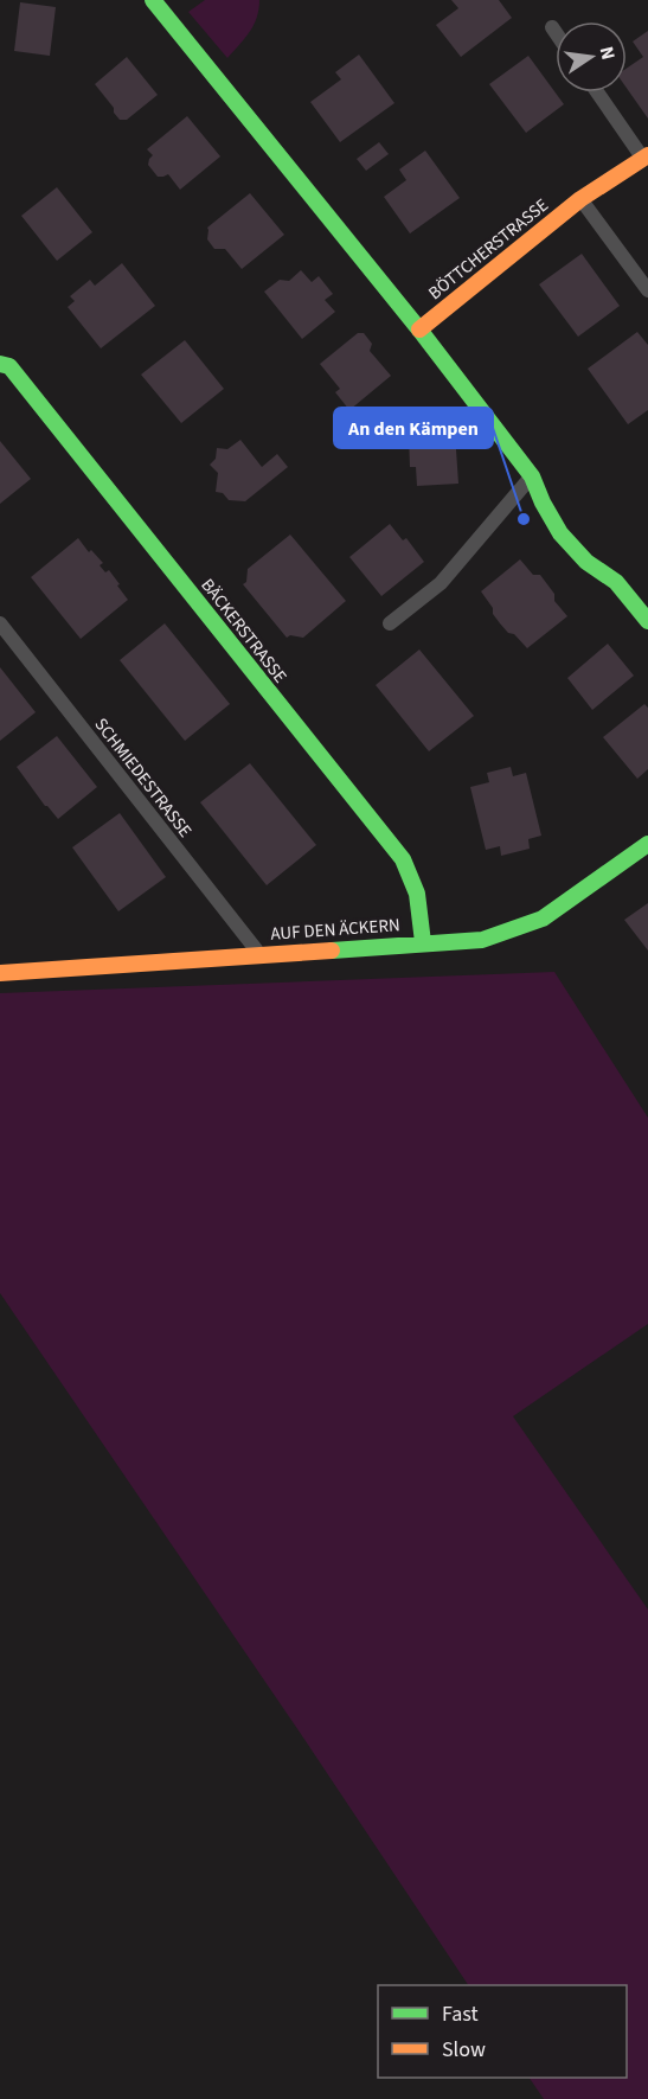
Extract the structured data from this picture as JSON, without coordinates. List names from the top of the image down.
{
  "streets": {
    "street": ["BÖTTCHERSTRASSE", "BÄCKERSTRASSE", "AUF DEN ÄCKERN"],
    "lane": ["SCHMIEDESTRASSE"]
  },
  "crossings": [
    ["BÄCKERSTRASSE", "AUF DEN ÄCKERN"],
    ["SCHMIEDESTRASSE", "AUF DEN ÄCKERN"]
  ],
  "places": ["An den Kämpen"],
  "legend": ["Fast", "Slow"],
  "north": "right"
}
